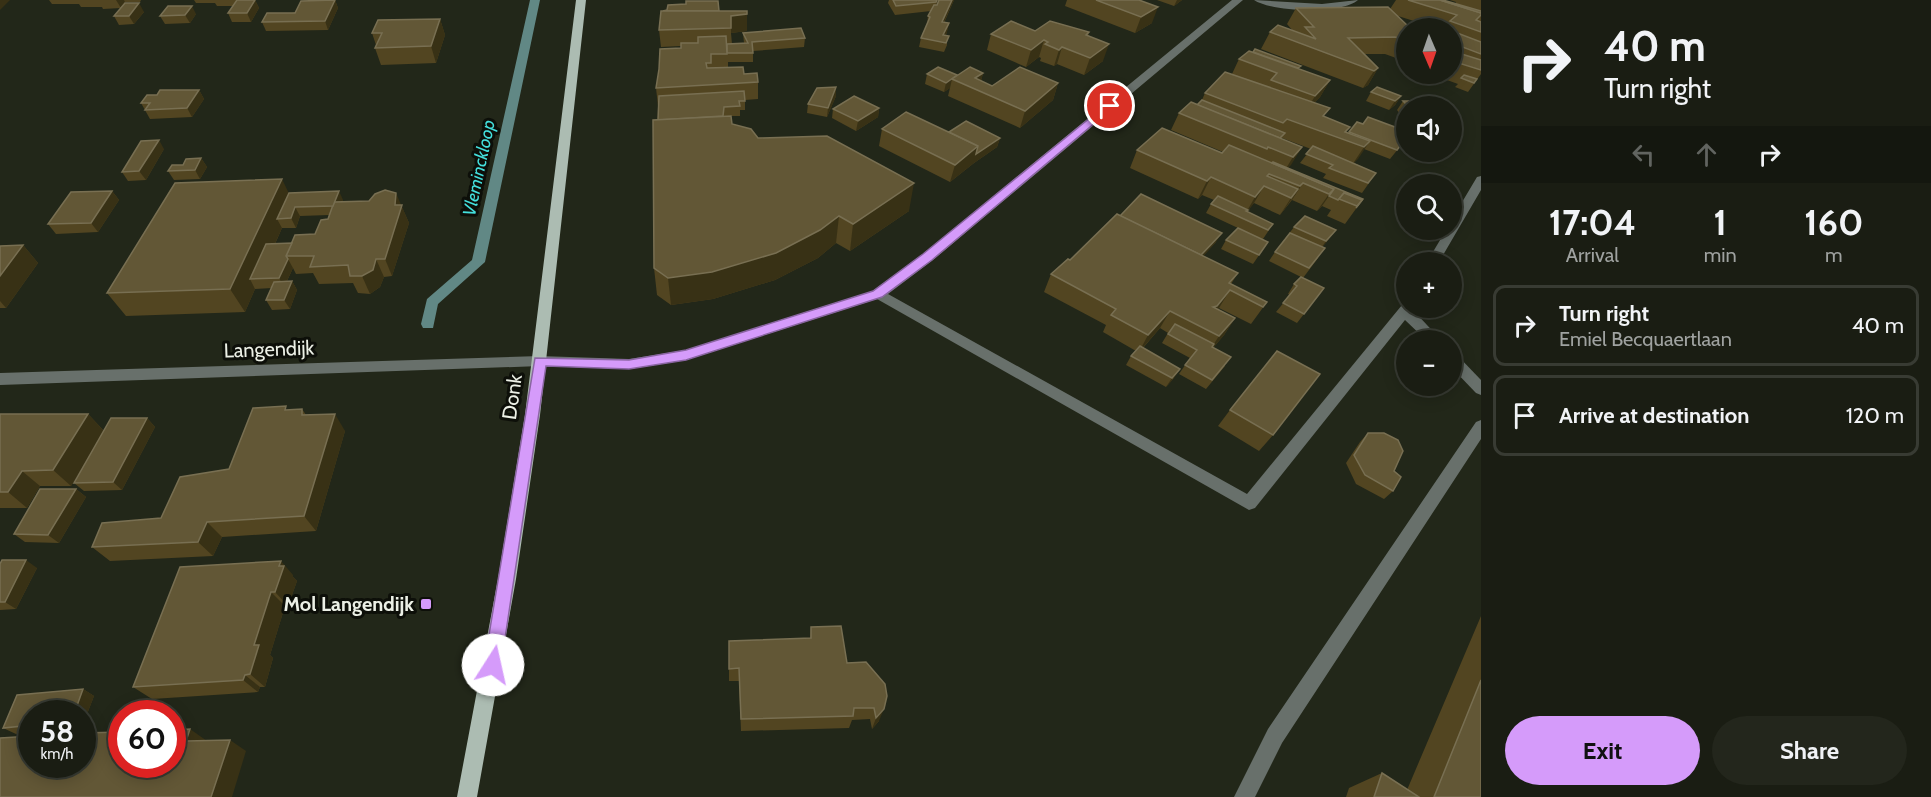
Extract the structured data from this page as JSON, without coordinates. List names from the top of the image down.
{
  "streets": {
    "main road": ["Donk"],
    "street": ["Langendijk"]
  },
  "crossings": [
    ["Langendijk", "Donk"]
  ],
  "water": ["Vleminckloop"],
  "places": {
    "transit": ["Mol Langendijk"]
  },
  "north": "bottom",
  "page": {
    "turn": ["40 m", "Turn right"],
    "map_buttons": ["+", "−"],
    "eta": [
      "17:04",
      "Arrival",
      "1",
      "min",
      "160",
      "m"
    ],
    "list": [
      {
        "name": "Turn right",
        "note": "Emiel Becquaertlaan",
        "value": "40 m"
      },
      {
        "name": "Arrive at destination",
        "value": "120 m"
      }
    ],
    "speed": "58 km/h",
    "limit": "60",
    "buttons": ["Exit", "Share"]
  }
}
